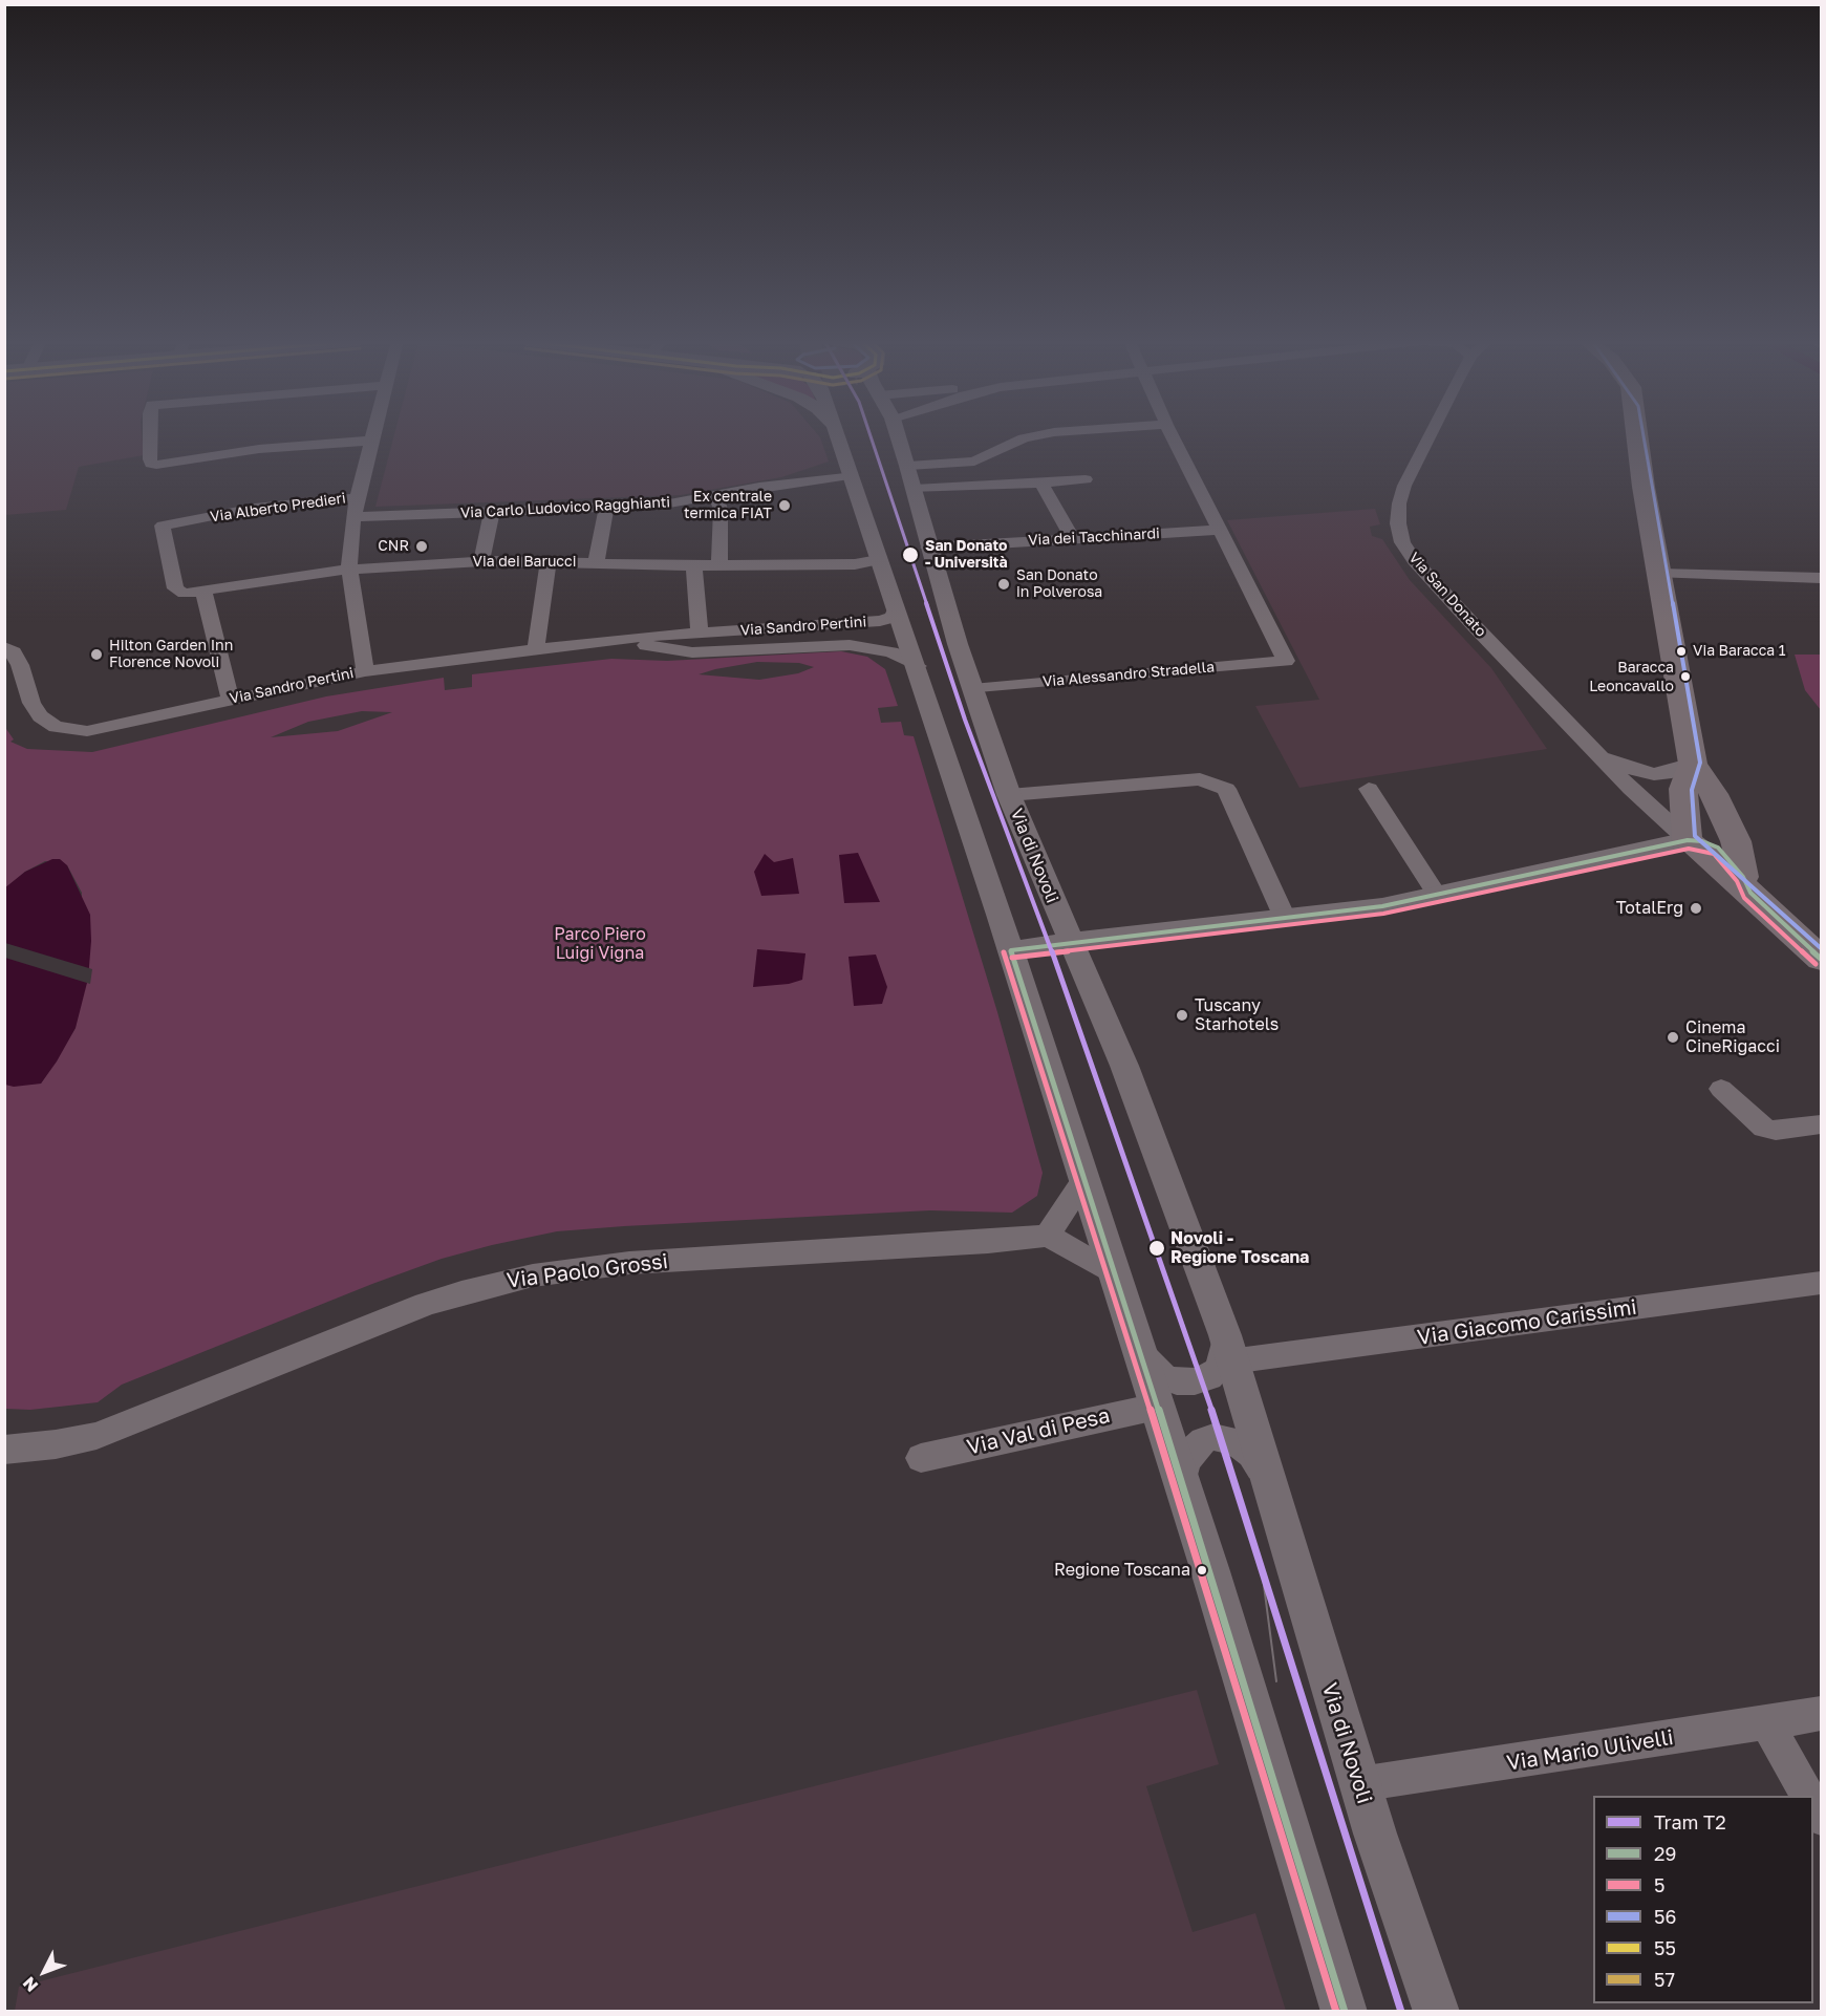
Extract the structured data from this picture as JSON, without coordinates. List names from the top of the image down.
{
  "streets": {
    "street": [
      "Via Alberto Predieri",
      "Via Carlo Ludovico Ragghianti",
      "Via dei Tacchinardi",
      "Via dei Barucci",
      "Via San Donato",
      "Via Sandro Pertini",
      "Via Alessandro Stradella",
      "Via di Novoli",
      "Via Paolo Grossi",
      "Via Giacomo Carissimi",
      "Via Val di Pesa",
      "Via Mario Ulivelli"
    ]
  },
  "crossings": [
    ["Via Alberto Predieri", "Via dei Barucci"],
    ["Via Carlo Ludovico Ragghianti", "Via di Novoli"],
    ["Via dei Tacchinardi", "Via Alessandro Stradella"],
    ["Via dei Tacchinardi", "Via di Novoli"],
    ["Via dei Barucci", "Via di Novoli"],
    ["Via Sandro Pertini", "Via di Novoli"],
    ["Via Alessandro Stradella", "Via di Novoli"],
    ["Via di Novoli", "Via Giacomo Carissimi"],
    ["Via di Novoli", "Via Val di Pesa"],
    ["Via di Novoli", "Via Mario Ulivelli"]
  ],
  "parks": ["Parco Piero Luigi Vigna"],
  "places": [
    "Ex centrale termica FIAT",
    "CNR",
    "San Donato - Università",
    "San Donato in Polverosa",
    "Via Baracca 1",
    "Hilton Garden Inn Florence Novoli",
    "Baracca Leoncavallo",
    "TotalErg",
    "Tuscany Starhotels",
    "Cinema CineRigacci",
    "Novoli - Regione Toscana",
    "Regione Toscana"
  ],
  "lines": [
    "tram line T2",
    "transit line 56",
    "transit line 29",
    "transit line 5"
  ],
  "legend": [
    "Tram T2",
    "29",
    "5",
    "56",
    "55",
    "57"
  ],
  "north": "bottom left"
}
